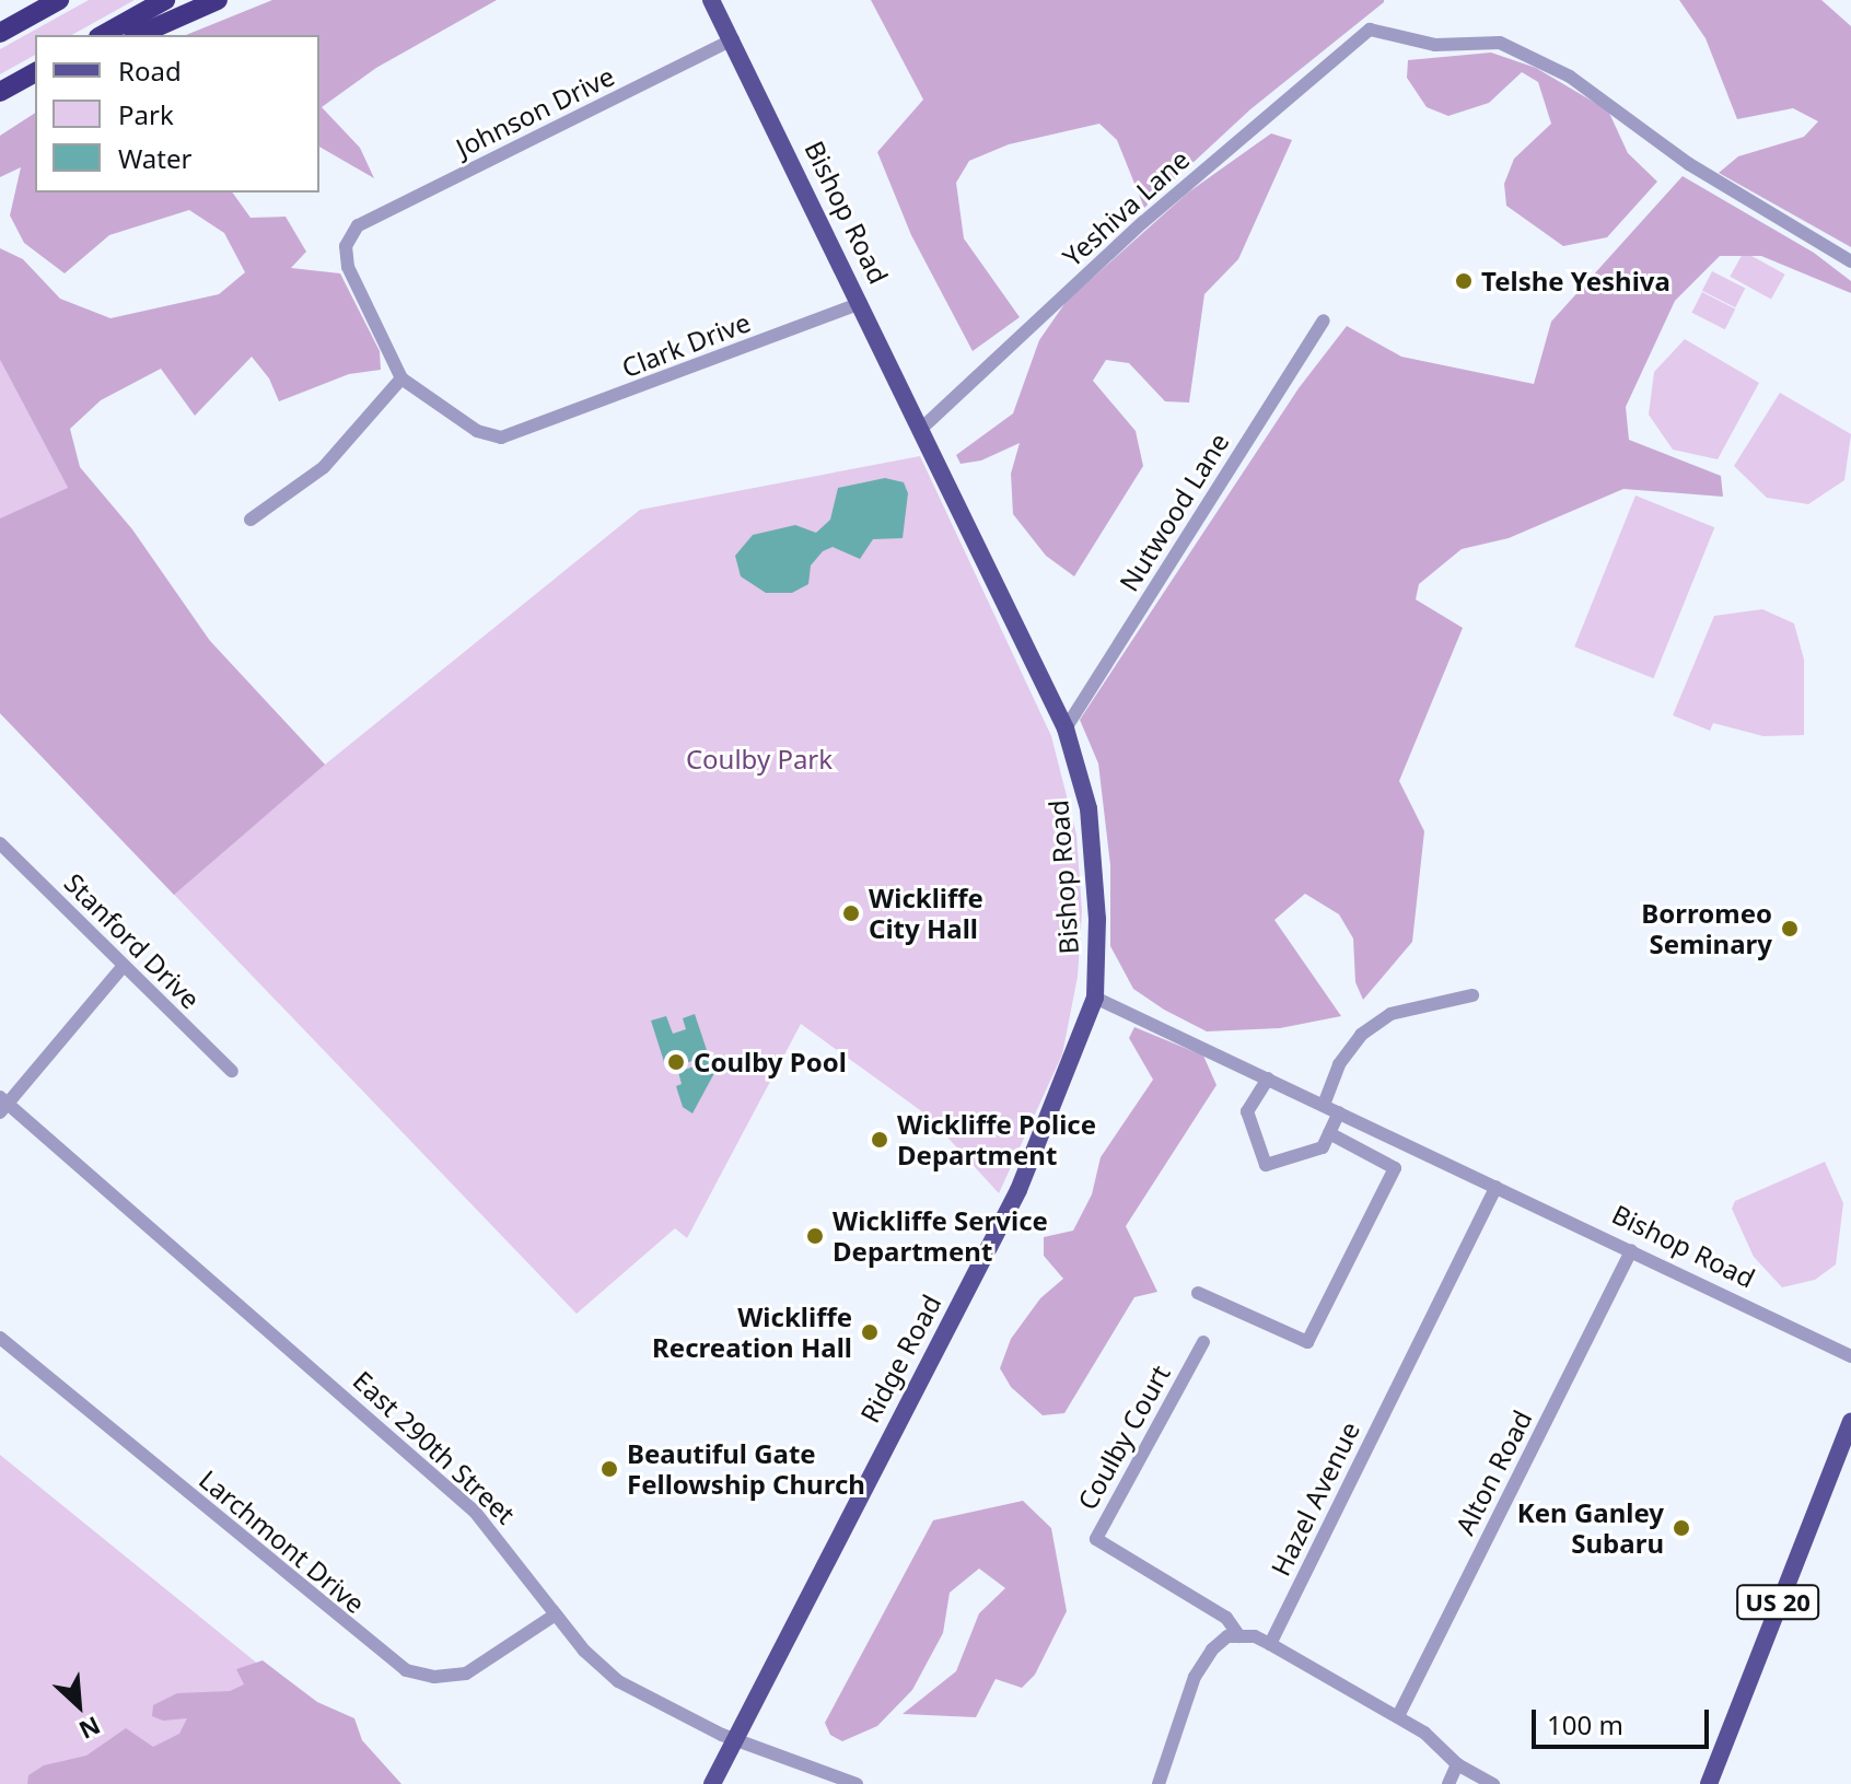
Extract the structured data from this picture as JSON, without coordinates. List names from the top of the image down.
{
  "streets": {
    "main road": ["Bishop Road", "Ridge Road", "US 20"],
    "street": [
      "Johnson Drive",
      "Yeshiva Lane",
      "Clark Drive",
      "Nutwood Lane",
      "Stanford Drive",
      "Coulby Court",
      "East 290th Street",
      "Alton Road",
      "Hazel Avenue",
      "Larchmont Drive"
    ]
  },
  "crossings": [
    ["Johnson Drive", "Bishop Road"],
    ["Johnson Drive", "Clark Drive"],
    ["Yeshiva Lane", "Bishop Road"],
    ["Bishop Road", "Clark Drive"],
    ["Bishop Road", "Nutwood Lane"],
    ["Bishop Road", "Ridge Road"],
    ["Bishop Road", "Alton Road"],
    ["Bishop Road", "Hazel Avenue"],
    ["Ridge Road", "East 290th Street"],
    ["East 290th Street", "Larchmont Drive"]
  ],
  "parks": ["Coulby Park"],
  "places": [
    "Telshe Yeshiva",
    "Wickliffe City Hall",
    "Borromeo Seminary",
    "Coulby Pool",
    "Wickliffe Police Department",
    "Wickliffe Service Department",
    "Wickliffe Recreation Hall",
    "Beautiful Gate Fellowship Church",
    "Ken Ganley Subaru"
  ],
  "legend": ["Road", "Park", "Water"],
  "scale_bar": "100 m",
  "north": "bottom right"
}
